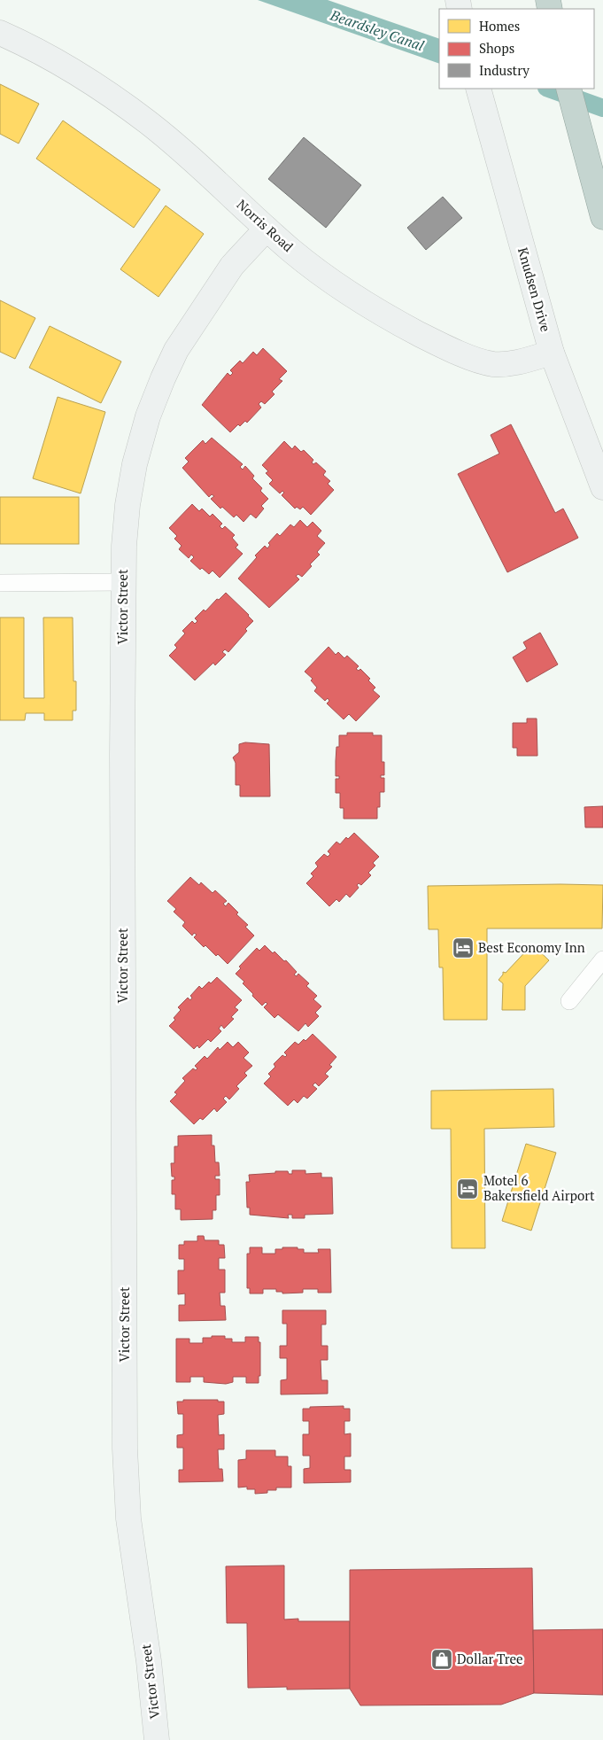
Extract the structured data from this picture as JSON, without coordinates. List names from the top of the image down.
{
  "streets": {
    "street": ["Norris Road", "Knudsen Drive", "Victor Street"]
  },
  "crossings": [
    ["Norris Road", "Knudsen Drive"],
    ["Norris Road", "Victor Street"]
  ],
  "water": ["Beardsley Canal"],
  "places": {
    "hotel": ["Best Economy Inn", "Motel 6 Bakersfield Airport"],
    "shop": ["Dollar Tree"]
  },
  "legend": ["Homes", "Shops", "Industry"]
}
